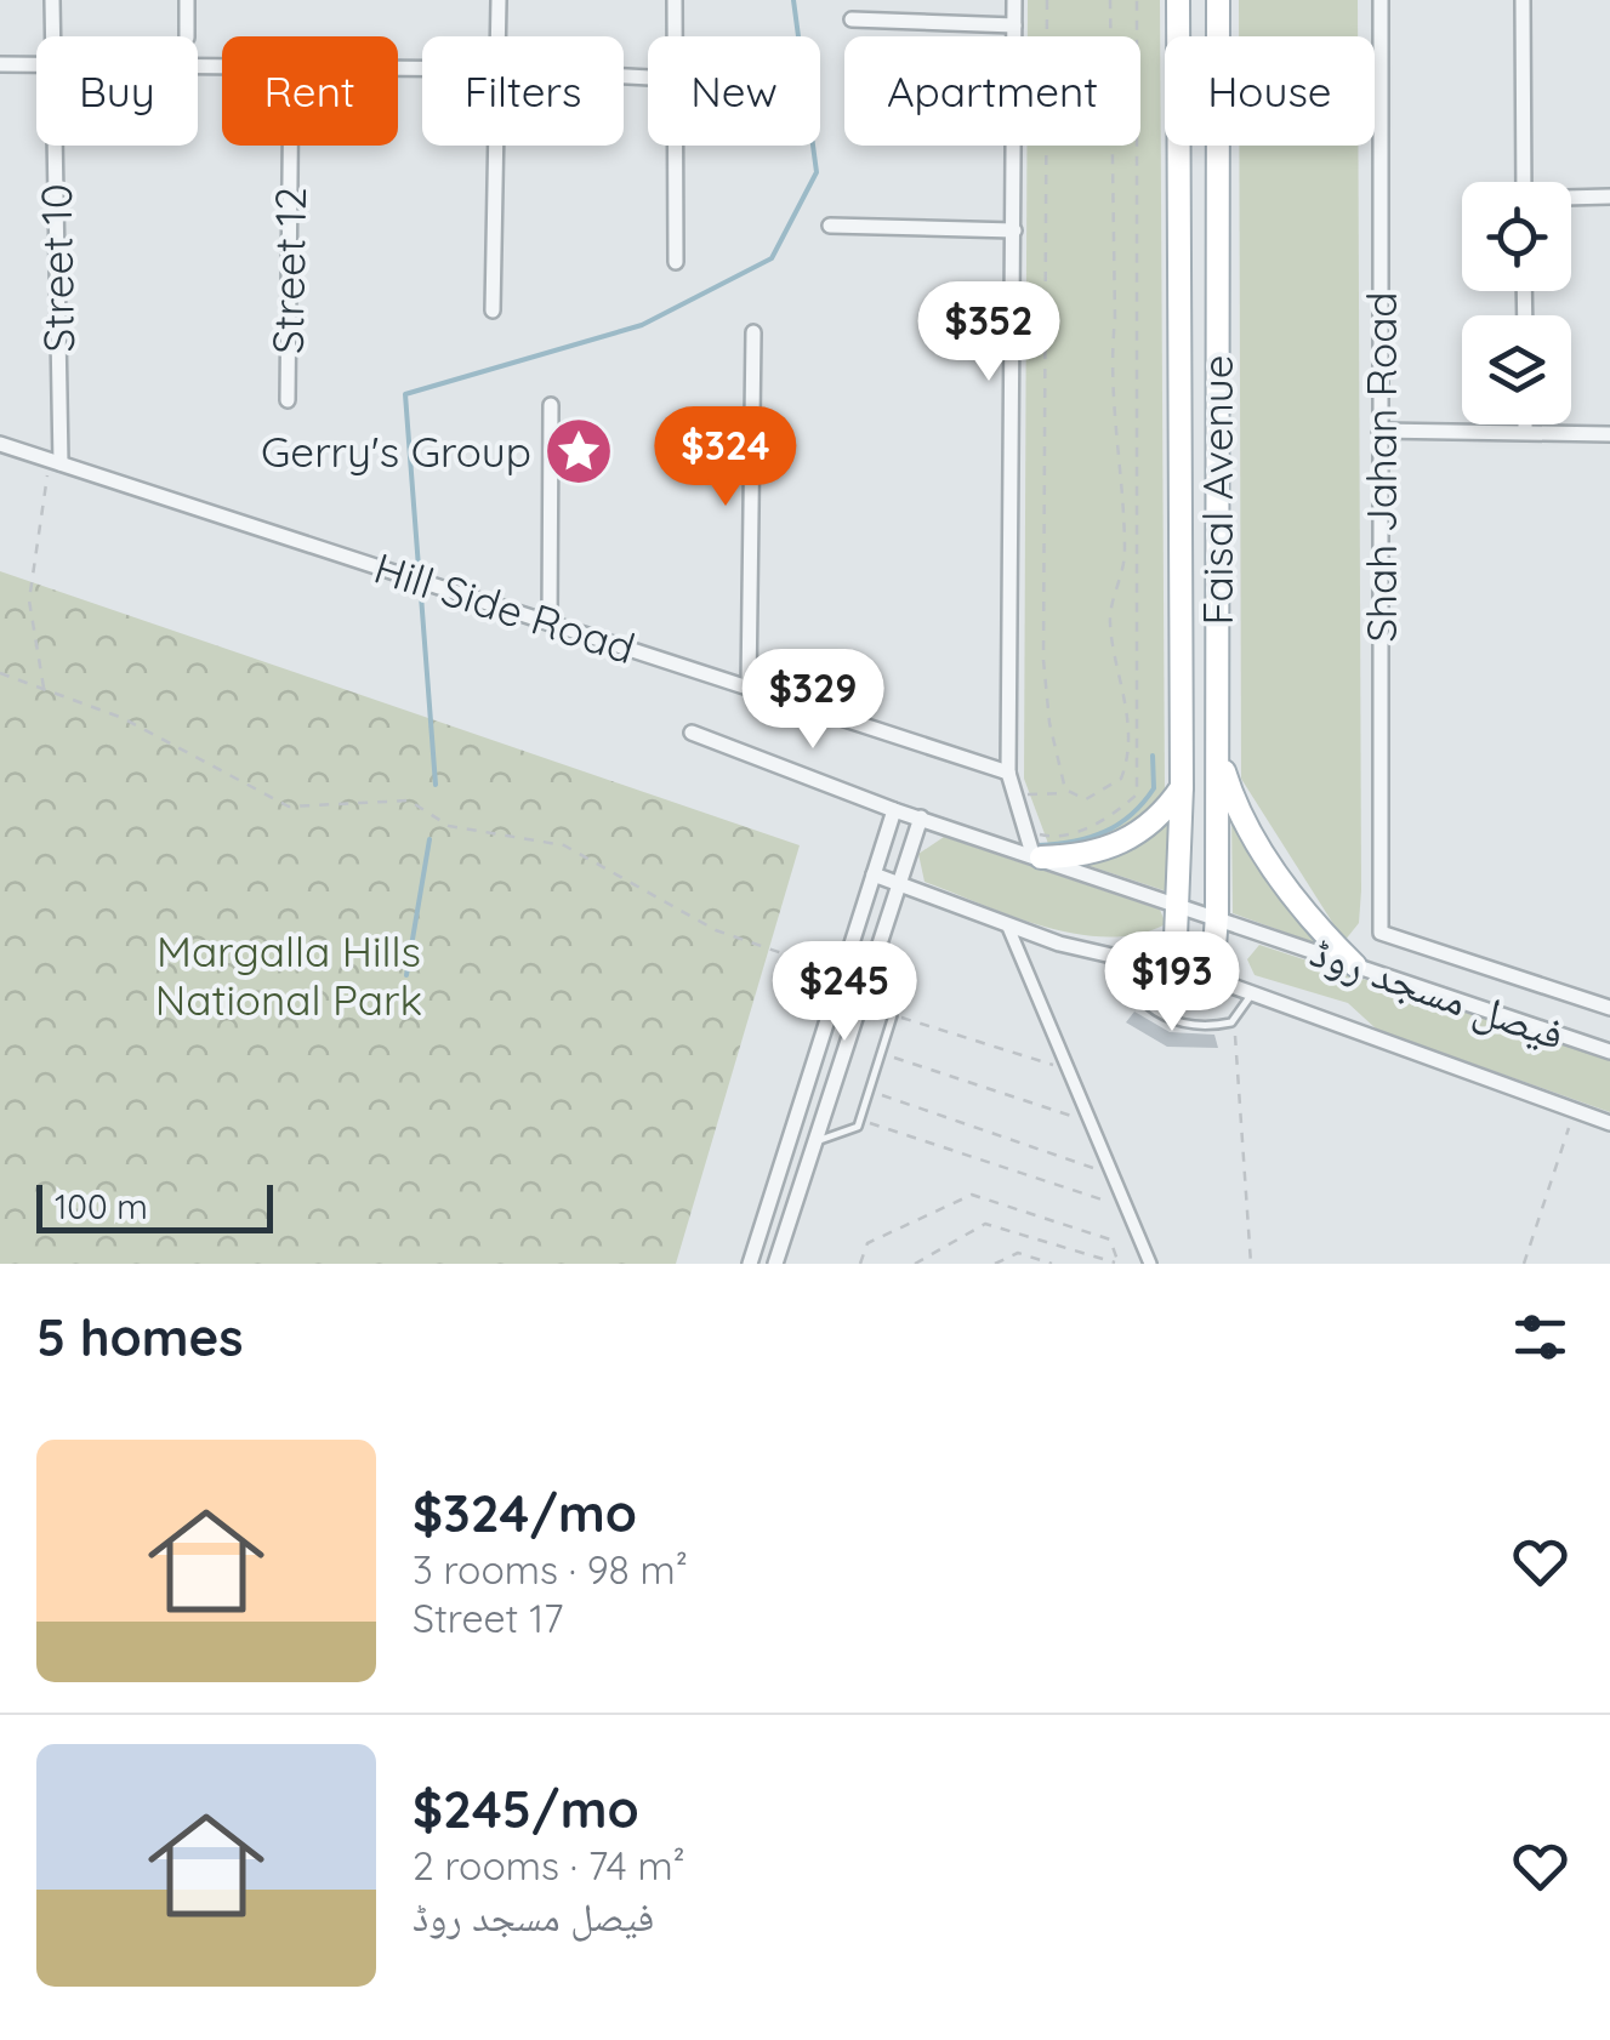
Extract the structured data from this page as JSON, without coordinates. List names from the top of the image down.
{
  "streets": {
    "main road": ["Faisal Avenue"],
    "street": [
      "Street 10",
      "Street 12",
      "Shah Jahan Road",
      "Hill Side Road",
      "فیصل مسجد روڈ"
    ]
  },
  "crossings": [
    ["Street 10", "Hill Side Road"],
    ["Faisal Avenue", "فیصل مسجد روڈ"]
  ],
  "parks": ["Margalla Hills National Park"],
  "places": {
    "place": ["Gerry's Group"]
  },
  "scale_bar": "100 m",
  "page": {
    "chip": [
      "Buy",
      "Rent",
      "Filters",
      "New",
      "Apartment",
      "House"
    ],
    "price": [
      "$352",
      "$324",
      "$329",
      "$193",
      "$245"
    ],
    "scale": "100 m",
    "heading": "5 homes",
    "list": [
      {
        "name": "$324/mo",
        "note": "3 rooms · 98 m² · Street 17"
      },
      {
        "name": "$245/mo",
        "note": "2 rooms · 74 m² · فیصل مسجد روڈ"
      }
    ]
  }
}
